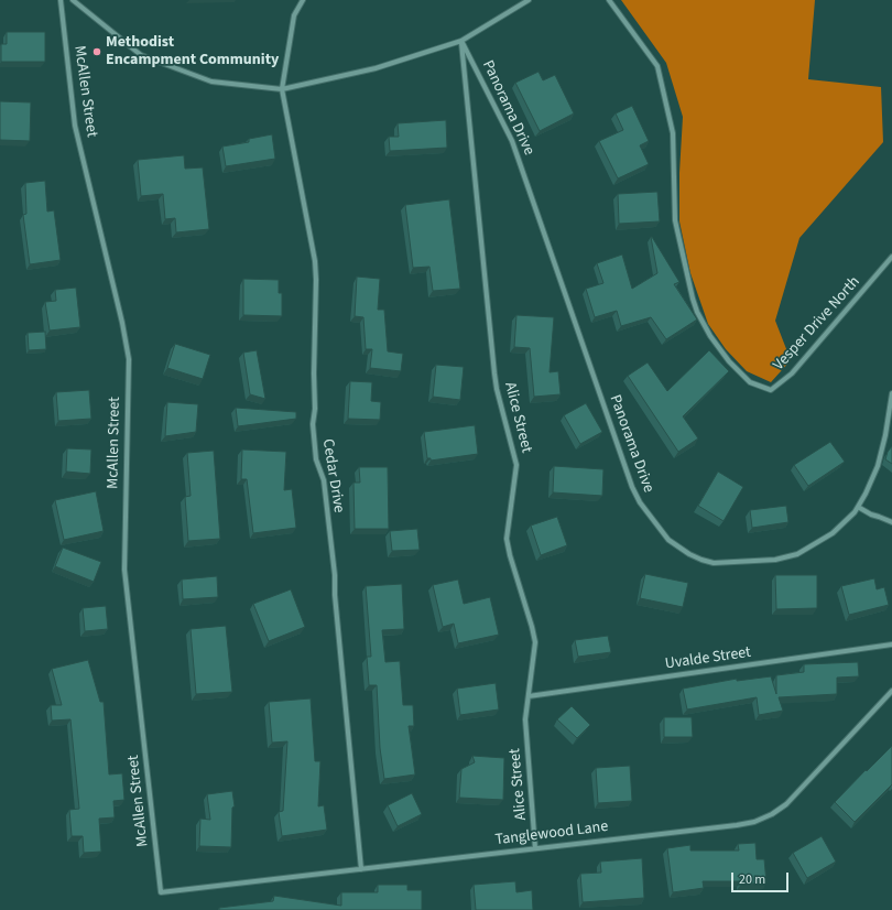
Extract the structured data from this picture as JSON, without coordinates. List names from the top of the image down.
{
  "streets": {
    "street": [
      "McAllen Street",
      "Panorama Drive",
      "Vesper Drive North",
      "Alice Street",
      "Cedar Drive",
      "Uvalde Street",
      "Tanglewood Lane"
    ]
  },
  "crossings": [
    ["McAllen Street", "Tanglewood Lane"],
    ["Panorama Drive", "Alice Street"],
    ["Alice Street", "Uvalde Street"],
    ["Alice Street", "Tanglewood Lane"],
    ["Cedar Drive", "Tanglewood Lane"]
  ],
  "places": ["Methodist Encampment Community"],
  "scale_bar": "20 m"
}
